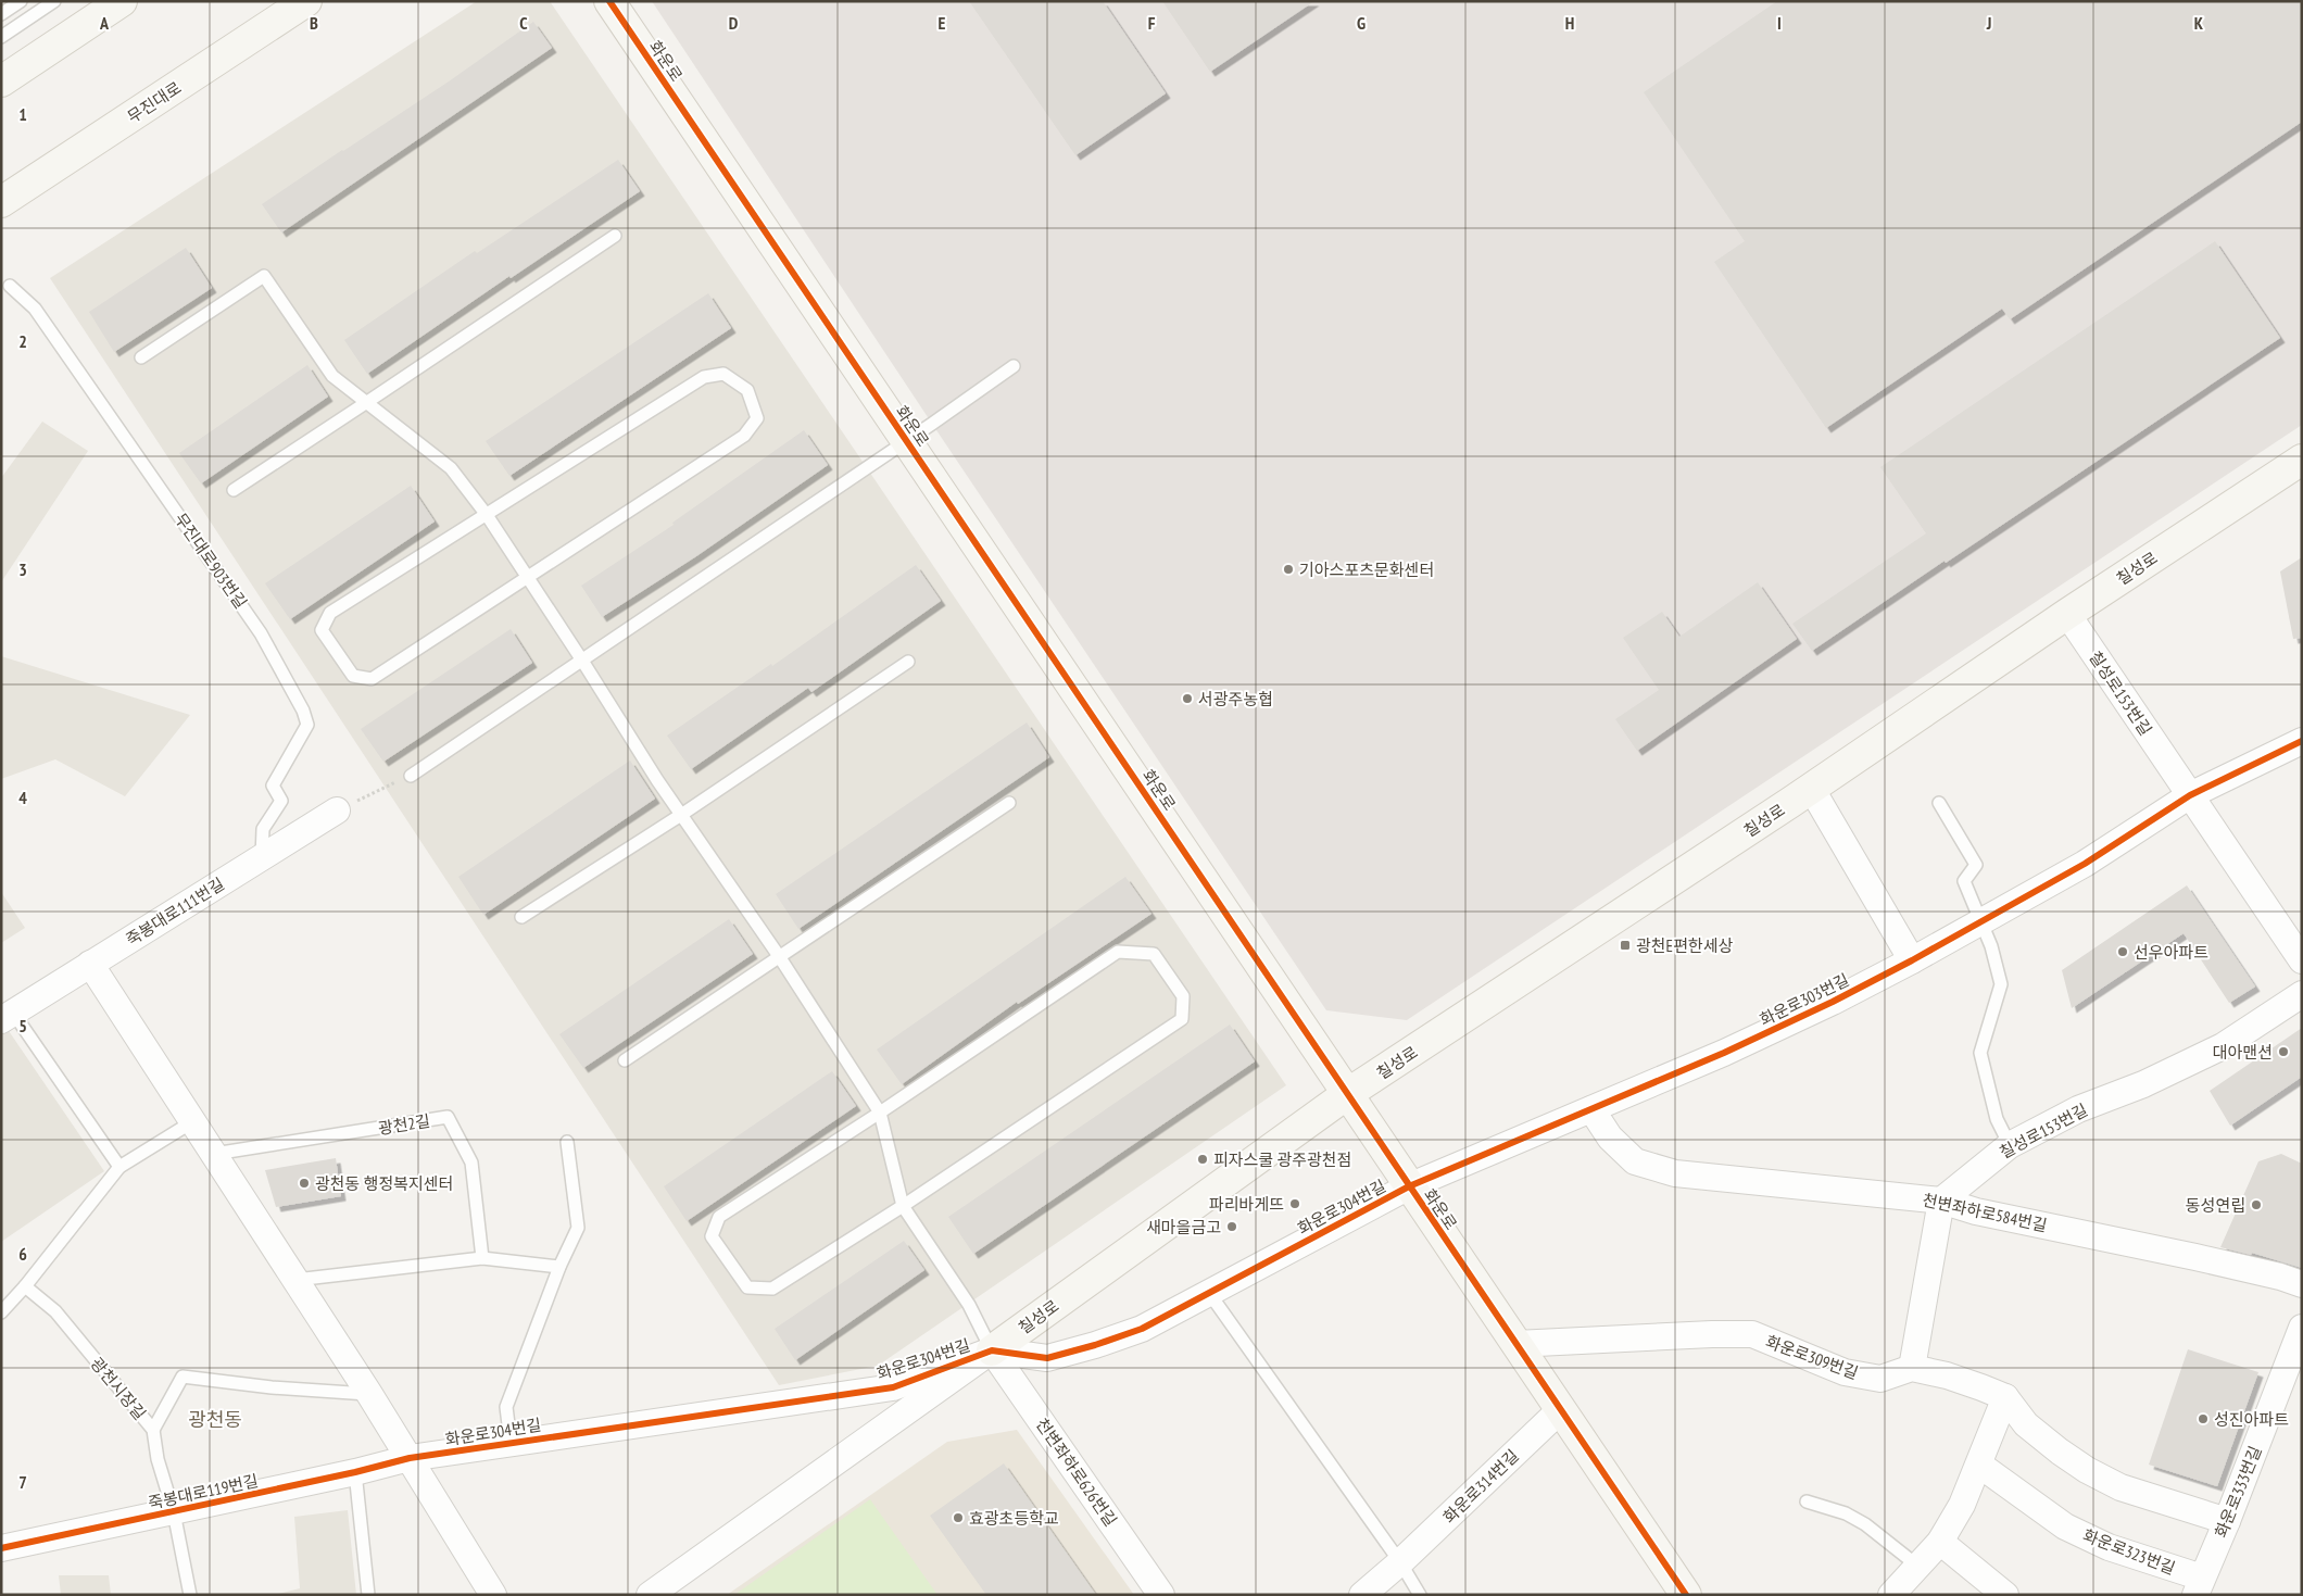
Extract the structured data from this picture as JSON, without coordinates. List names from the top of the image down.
{
  "streets": {
    "street": [
      "화운로",
      "무진대로",
      "칠성로",
      "칠성로153번길",
      "죽봉대로111번길",
      "화운로303번길",
      "화운로304번길",
      "천변좌하로584번길",
      "화운로309번길",
      "천변좌하로626번길",
      "화운로314번길",
      "죽봉대로119번길",
      "화운로333번길",
      "화운로323번길"
    ],
    "lane": ["무진대로903번길", "광천2길", "광천시장길"]
  },
  "crossings": [
    ["화운로", "칠성로"],
    ["화운로", "화운로303번길"],
    ["화운로", "화운로304번길"],
    ["화운로", "화운로309번길"],
    ["화운로", "화운로314번길"],
    ["무진대로903번길", "죽봉대로111번길"],
    ["칠성로", "칠성로153번길"],
    ["칠성로", "화운로304번길"],
    ["칠성로", "천변좌하로626번길"],
    ["칠성로153번길", "화운로303번길"],
    ["칠성로153번길", "천변좌하로584번길"],
    ["화운로303번길", "화운로304번길"],
    ["화운로303번길", "천변좌하로584번길"],
    ["화운로304번길", "천변좌하로626번길"],
    ["화운로304번길", "죽봉대로119번길"],
    ["광천시장길", "죽봉대로119번길"],
    ["화운로333번길", "화운로323번길"]
  ],
  "districts": ["광천동"],
  "places": {
    "other": [
      "기아스포츠문화센터",
      "서광주농협",
      "선우아파트",
      "대아맨션",
      "피자스쿨 광주광천점",
      "광천동 행정복지센터",
      "파리바게뜨",
      "동성연립",
      "새마을금고",
      "성진아파트",
      "효광초등학교"
    ],
    "transit": ["광천E편한세상"]
  },
  "grid": {
    "columns": [
      "A",
      "B",
      "C",
      "D",
      "E",
      "F",
      "G",
      "H",
      "I",
      "J",
      "K"
    ],
    "rows": [
      "1",
      "2",
      "3",
      "4",
      "5",
      "6",
      "7"
    ]
  }
}
